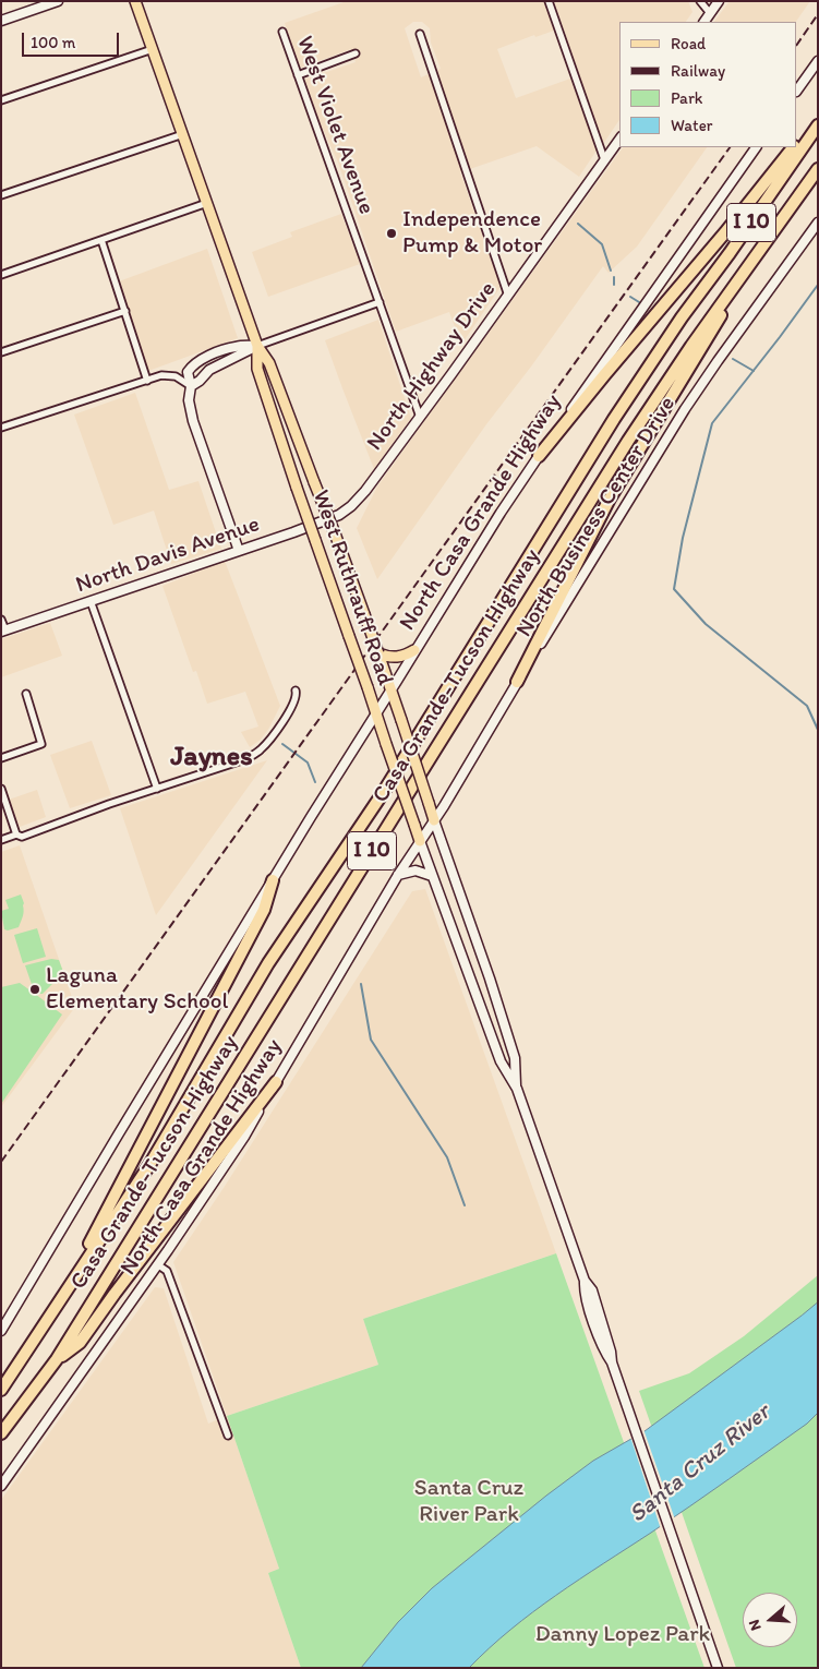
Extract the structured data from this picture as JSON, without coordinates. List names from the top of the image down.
{
  "streets": {
    "highway": ["I 10", "Casa Grande-Tucson Highway"],
    "main road": [
      "North Highway Drive",
      "North Casa Grande Highway",
      "North Business Center Drive",
      "North Davis Avenue",
      "West Ruthrauff Road"
    ],
    "street": ["West Violet Avenue"]
  },
  "crossings": [
    ["West Violet Avenue", "North Highway Drive"],
    ["North Highway Drive", "North Davis Avenue"],
    ["North Casa Grande Highway", "North Business Center Drive"],
    ["North Casa Grande Highway", "West Ruthrauff Road"],
    ["North Business Center Drive", "West Ruthrauff Road"]
  ],
  "districts": ["Jaynes"],
  "water": ["Santa Cruz River"],
  "parks": ["Santa Cruz River Park", "Danny Lopez Park"],
  "places": ["Independence Pump & Motor", "Laguna Elementary School"],
  "legend": [
    "Road",
    "Railway",
    "Park",
    "Water"
  ],
  "scale_bar": "100 m",
  "north": "left"
}
